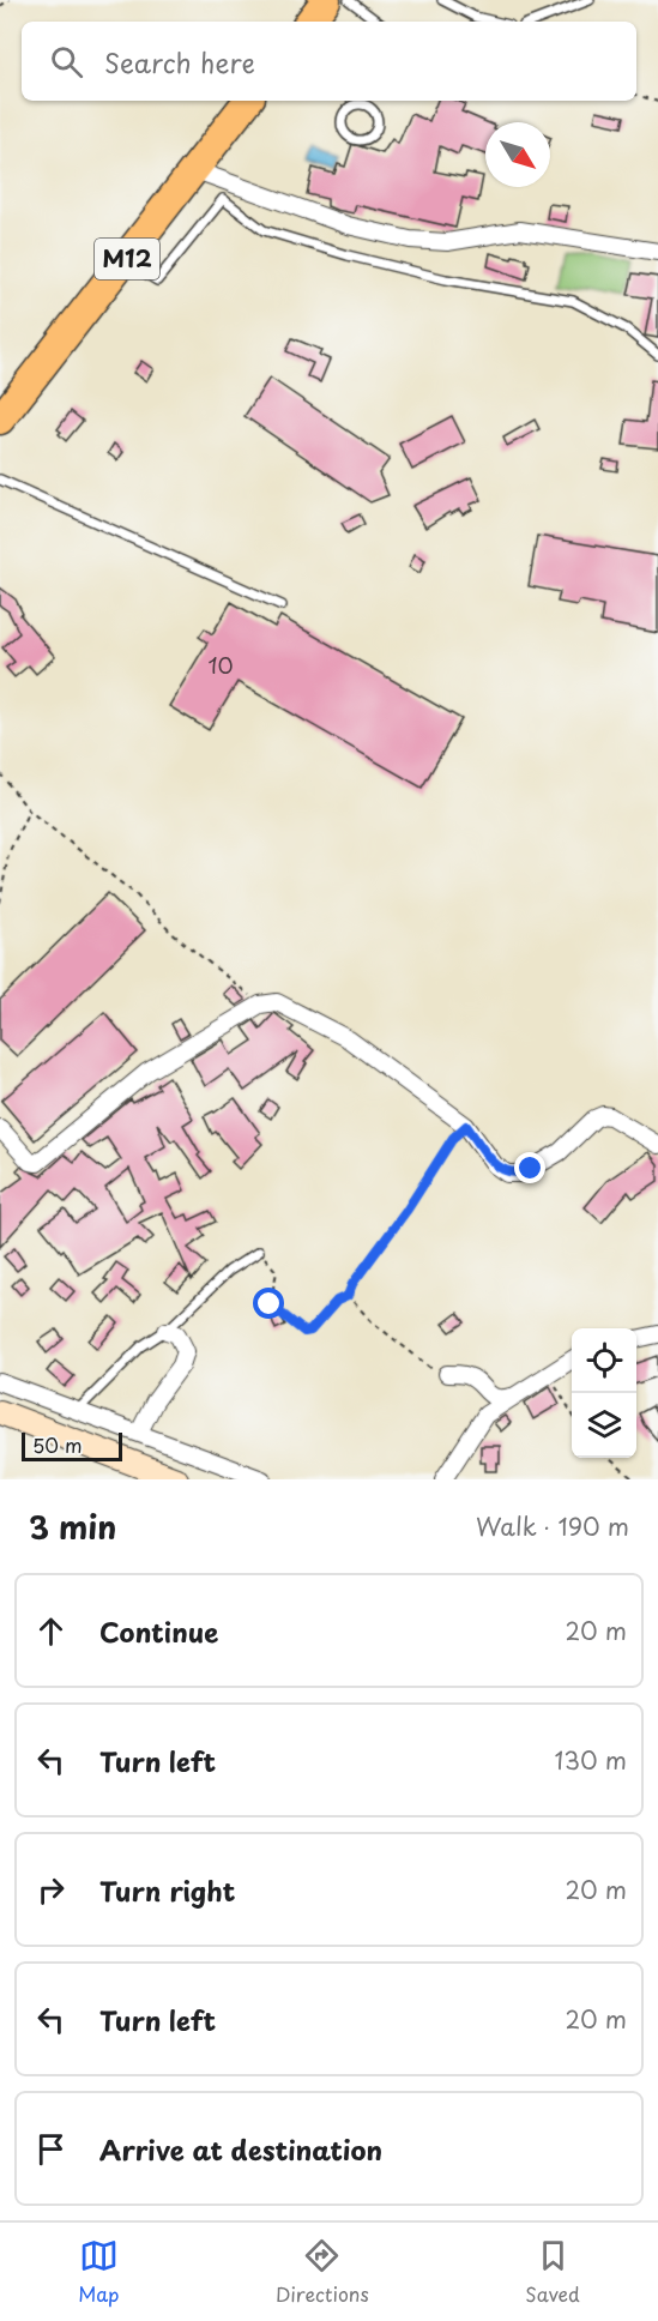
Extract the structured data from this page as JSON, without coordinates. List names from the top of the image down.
{
  "streets": {
    "highway": ["M12"]
  },
  "house_numbers": ["10"],
  "scale_bar": "50 m",
  "north": "bottom right",
  "page": {
    "search": "Search here",
    "scale": "50 m",
    "heading": ["3 min", "Walk · 190 m"],
    "list": [
      ["Continue", "20 m"],
      ["Turn left", "130 m"],
      ["Turn right", "20 m"],
      ["Turn left", "20 m"],
      "Arrive at destination"
    ],
    "nav": ["Map", "Directions", "Saved"]
  }
}
